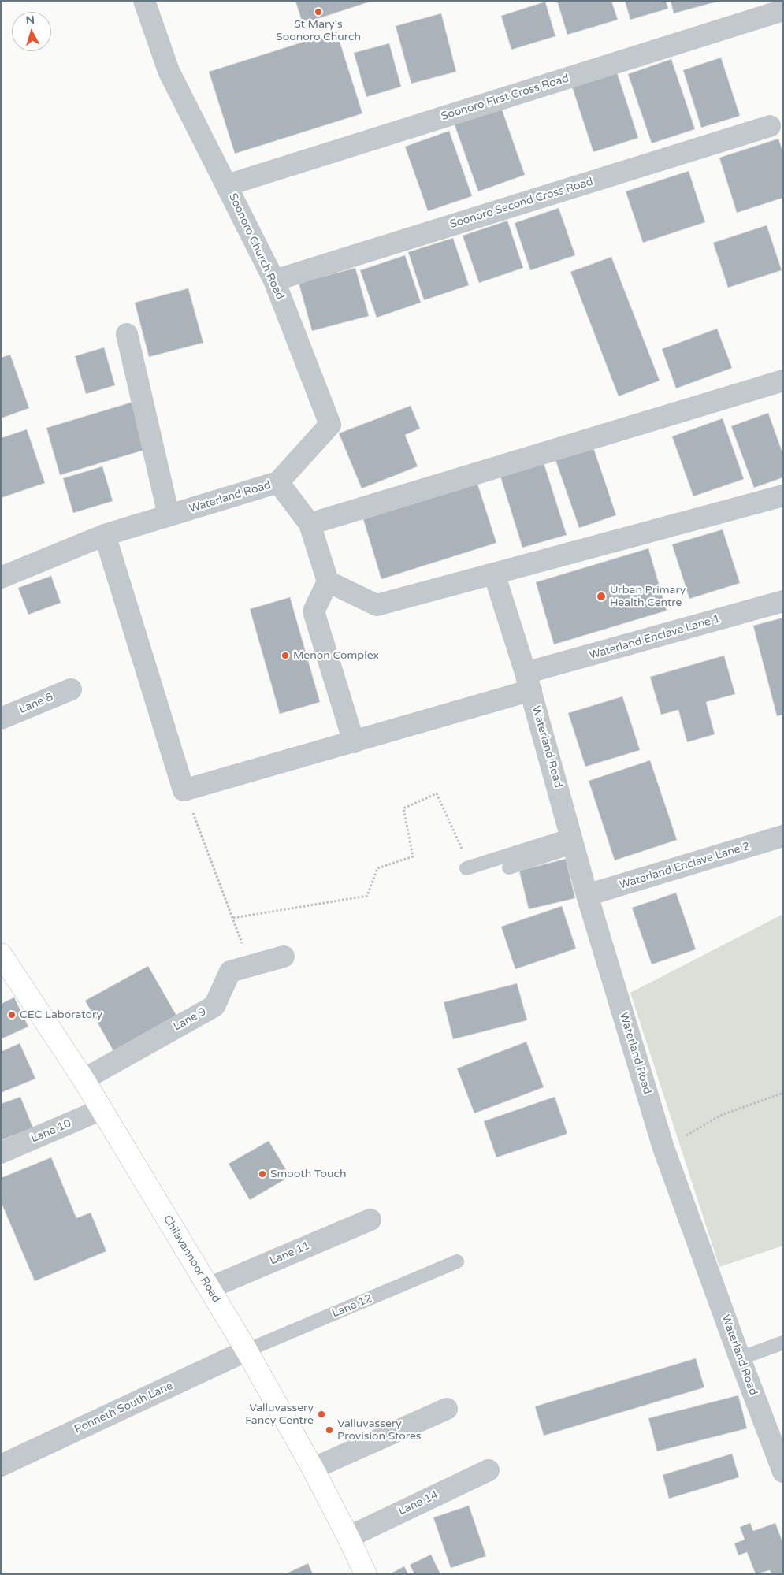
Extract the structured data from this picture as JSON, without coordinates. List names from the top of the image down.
{
  "streets": {
    "street": [
      "Soonoro First Cross Road",
      "Soonoro Second Cross Road",
      "Soonoro Church Road",
      "Waterland Road",
      "Waterland Enclave Lane 1",
      "Lane 8",
      "Waterland Enclave Lane 2",
      "Lane 9",
      "Lane 10",
      "Lane 11",
      "Chilavannoor Road",
      "Ponneth South Lane",
      "Lane 14"
    ],
    "lane": ["Lane 12"]
  },
  "crossings": [
    ["Soonoro First Cross Road", "Soonoro Church Road"],
    ["Soonoro Second Cross Road", "Soonoro Church Road"],
    ["Soonoro Church Road", "Waterland Road"],
    ["Waterland Road", "Waterland Enclave Lane 1"],
    ["Waterland Road", "Waterland Enclave Lane 2"],
    ["Lane 9", "Chilavannoor Road"],
    ["Lane 10", "Chilavannoor Road"],
    ["Lane 11", "Chilavannoor Road"],
    ["Chilavannoor Road", "Lane 12"],
    ["Chilavannoor Road", "Ponneth South Lane"],
    ["Chilavannoor Road", "Lane 14"],
    ["Lane 12", "Ponneth South Lane"]
  ],
  "places": [
    "St Mary's Soonoro Church",
    "Urban Primary Health Centre",
    "Menon Complex",
    "CEC Laboratory",
    "Smooth Touch",
    "Valluvassery Fancy Centre",
    "Valluvassery Provision Stores"
  ],
  "north": "top"
}
